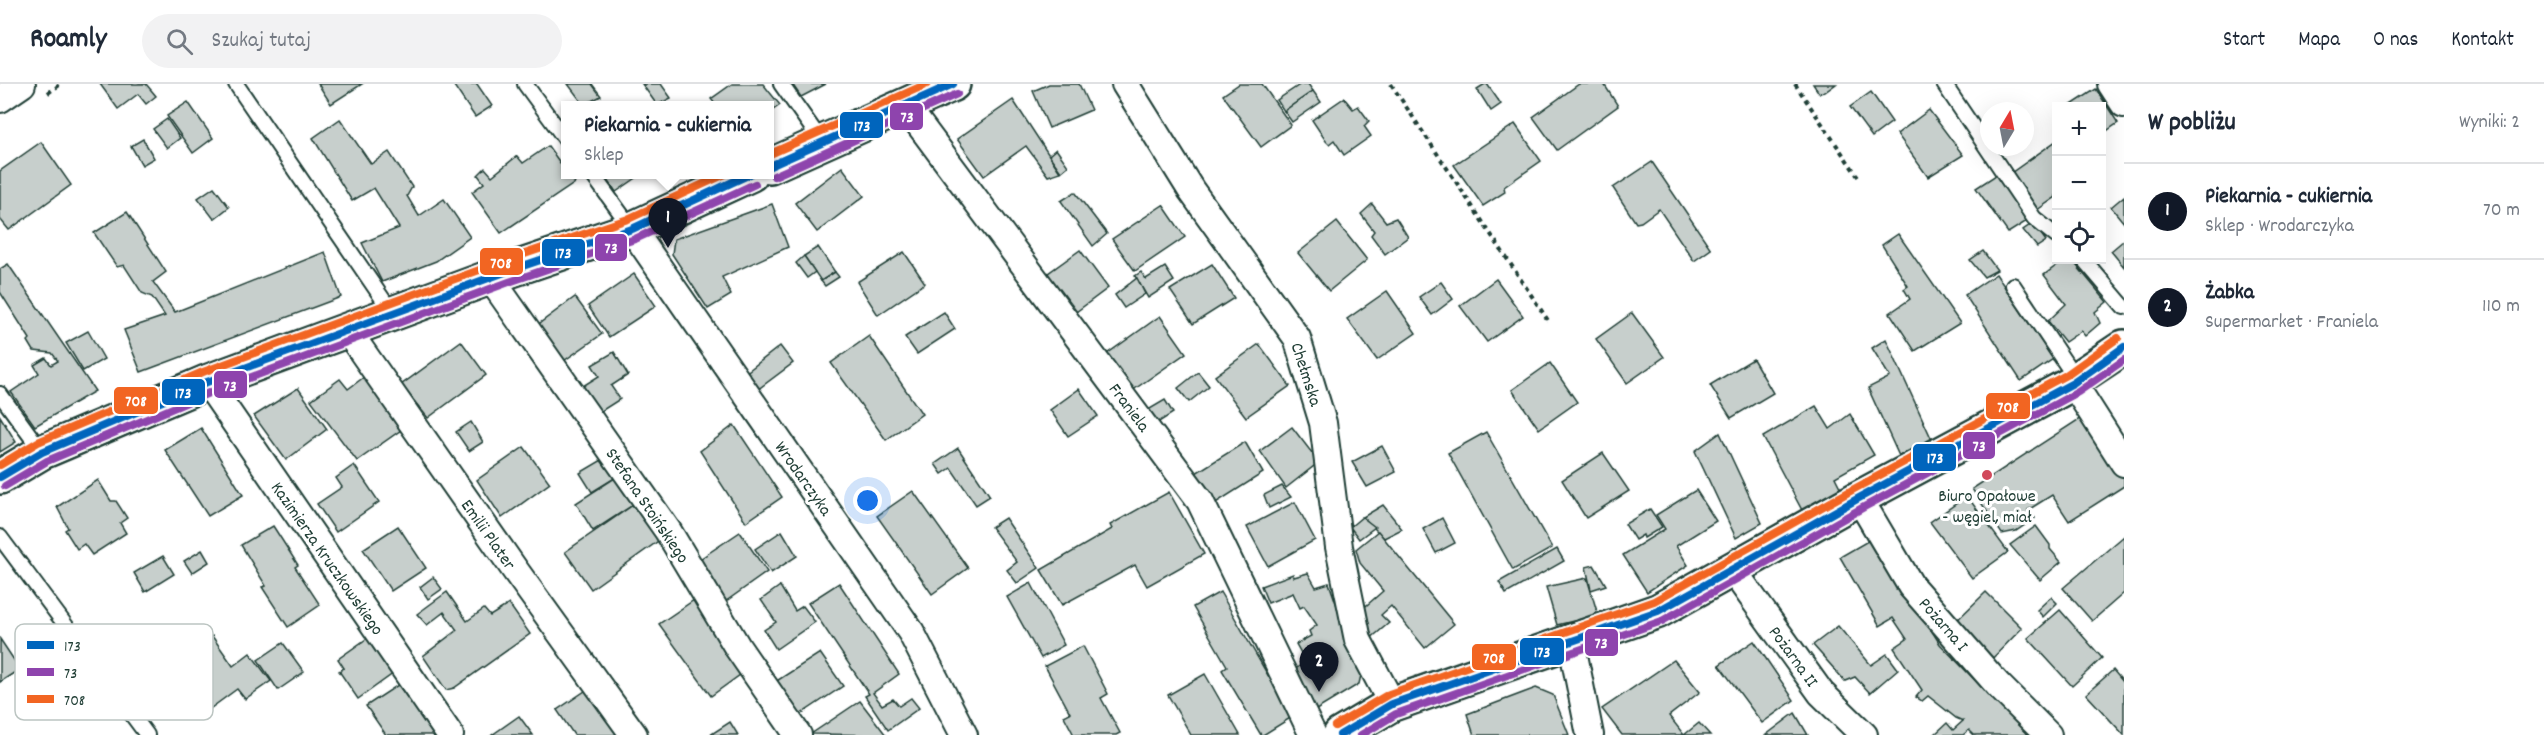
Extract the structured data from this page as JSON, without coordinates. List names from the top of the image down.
{
  "streets": {
    "street": [
      "Chełmska",
      "Franiela",
      "Wrodarczyka",
      "Stefana Stoińskiego",
      "Emilii Plater",
      "Kazimierza Kruczkowskiego",
      "Pożarna I",
      "Pożarna II"
    ]
  },
  "places": ["Biuro Opałowe - węgiel, miał"],
  "lines": ["transit line 173", "transit line 708", "transit line 73"],
  "legend": ["173", "73", "708"],
  "north": "top",
  "page": {
    "header": "Roamly",
    "search": "Szukaj tutaj",
    "nav": [
      "Start",
      "Mapa",
      "O nas",
      "Kontakt"
    ],
    "heading": ["W pobliżu", "Wyniki: 2"],
    "popup": ["Piekarnia - cukiernia", "Sklep"],
    "map_buttons": ["+", "−"],
    "list": [
      {
        "mark": "1",
        "name": "Piekarnia - cukiernia",
        "note": "Sklep · Wrodarczyka",
        "value": "70 m"
      },
      {
        "mark": "2",
        "name": "Żabka",
        "note": "Supermarket · Franiela",
        "value": "110 m"
      }
    ],
    "pins": ["1", "2"]
  }
}
